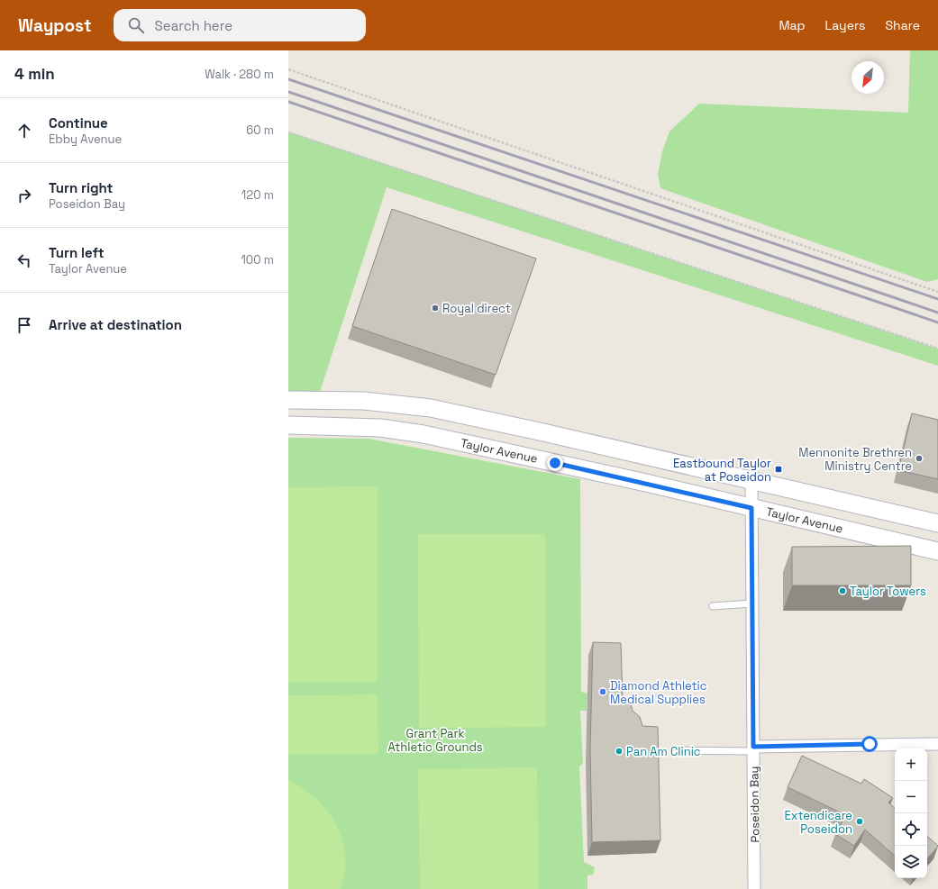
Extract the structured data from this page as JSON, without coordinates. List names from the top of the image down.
{
  "streets": {
    "main road": ["Taylor Avenue"],
    "street": ["Poseidon Bay"]
  },
  "crossings": [
    ["Taylor Avenue", "Poseidon Bay"]
  ],
  "parks": ["Grant Park Athletic Grounds"],
  "places": {
    "other": [
      "Royal direct",
      "Mennonite Brethren Ministry Centre",
      "Taylor Towers",
      "Diamond Athletic Medical Supplies",
      "Pan Am Clinic",
      "Extendicare Poseidon"
    ],
    "transit": ["Eastbound Taylor at Poseidon"]
  },
  "north": "bottom left",
  "page": {
    "header": "Waypost",
    "search": "Search here",
    "nav": ["Map", "Layers", "Share"],
    "heading": ["4 min", "Walk · 280 m"],
    "list": [
      ["Continue", "Ebby Avenue", "60 m"],
      ["Turn right", "Poseidon Bay", "120 m"],
      ["Turn left", "Taylor Avenue", "100 m"],
      "Arrive at destination"
    ],
    "map_buttons": ["+", "−"]
  }
}
